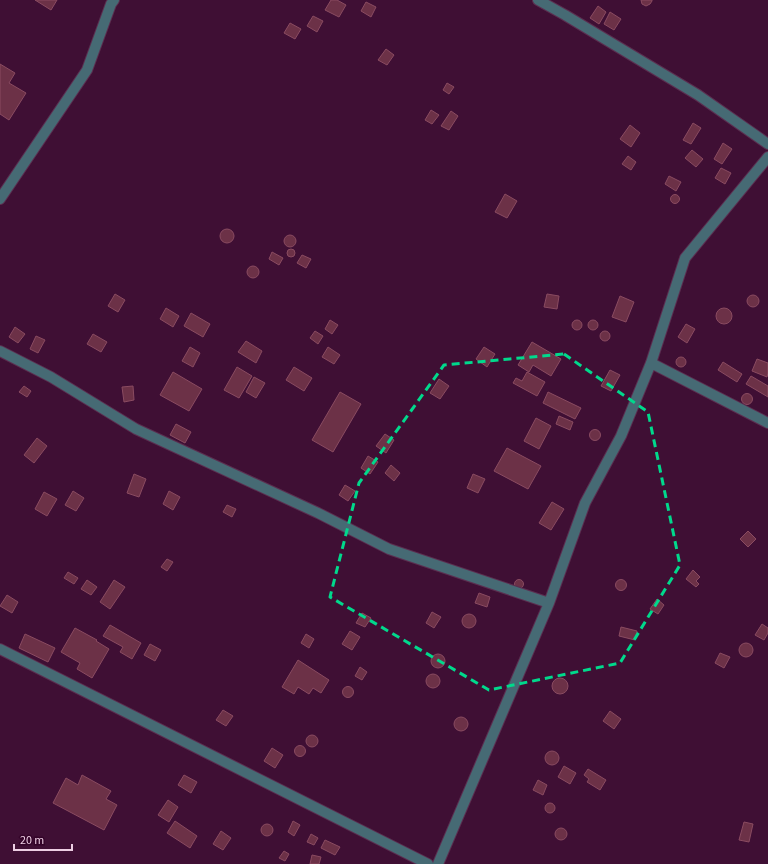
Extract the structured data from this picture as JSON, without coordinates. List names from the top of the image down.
{
  "scale_bar": "20 m"
}
